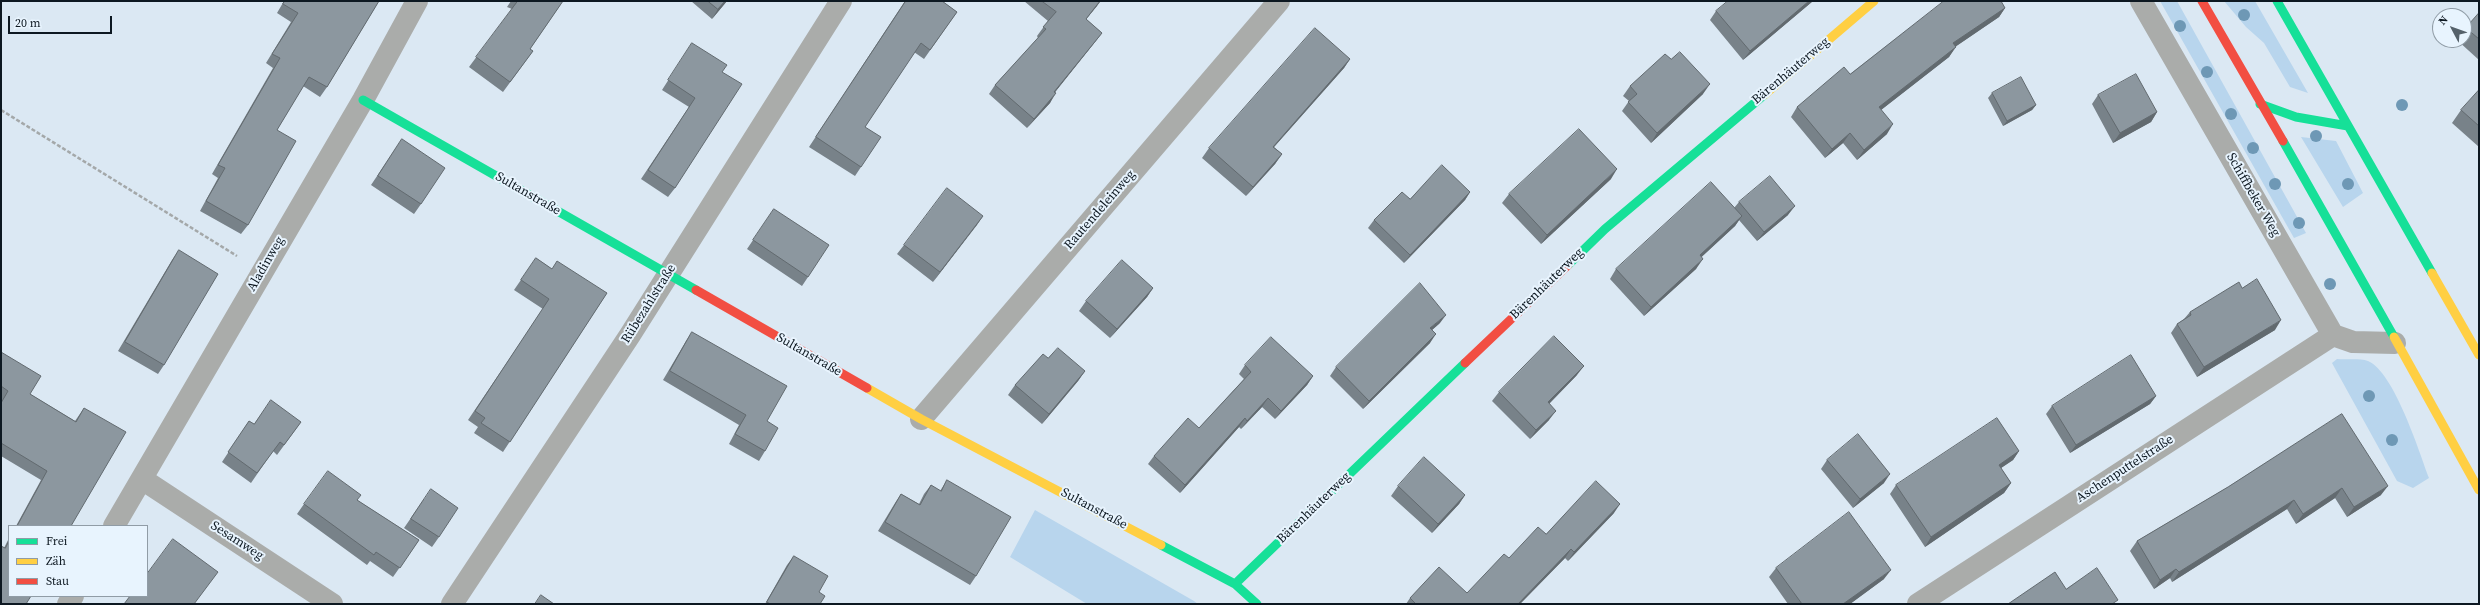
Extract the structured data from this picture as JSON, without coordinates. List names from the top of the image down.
{
  "streets": {
    "street": [
      "Bärenhäuterweg",
      "Sultanstraße",
      "Schiffbeker Weg",
      "Rautendeleinweg",
      "Aladinweg",
      "Rübezahlstraße",
      "Aschenputtelstraße",
      "Sesamweg"
    ]
  },
  "crossings": [
    ["Bärenhäuterweg", "Sultanstraße"],
    ["Sultanstraße", "Rautendeleinweg"],
    ["Sultanstraße", "Aladinweg"],
    ["Sultanstraße", "Rübezahlstraße"],
    ["Schiffbeker Weg", "Aschenputtelstraße"],
    ["Aladinweg", "Sesamweg"]
  ],
  "legend": ["Frei", "Zäh", "Stau"],
  "scale_bar": "20 m",
  "north": "top left"
}
